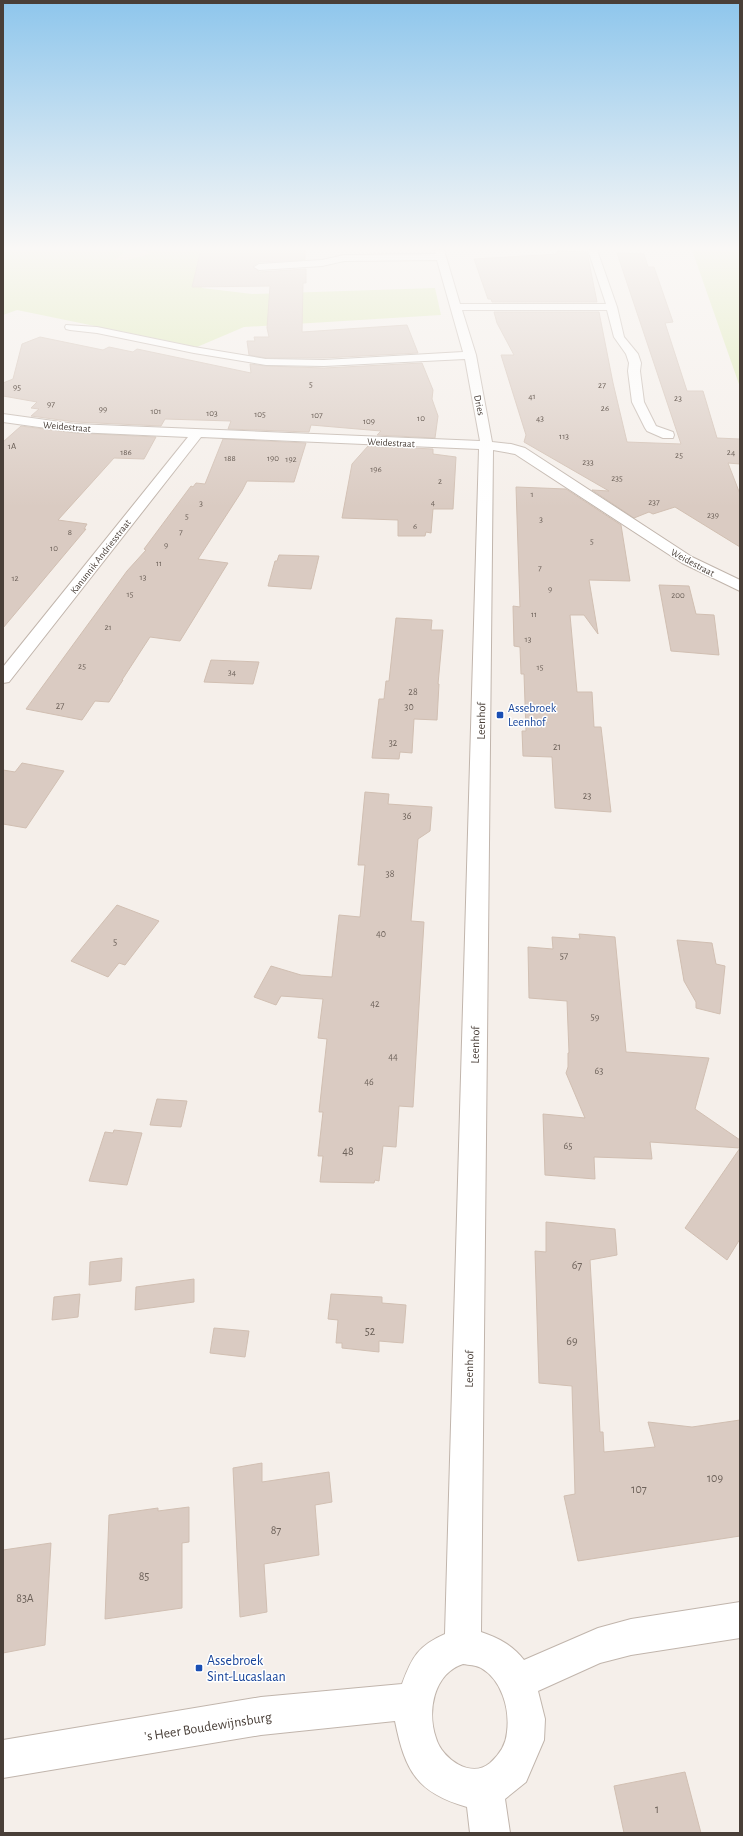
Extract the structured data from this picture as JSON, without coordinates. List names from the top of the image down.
{
  "streets": {
    "street": [
      "Dries",
      "Weidestraat",
      "Kanunnik Andriesstraat",
      "Leenhof",
      "'s Heer Boudewijnsburg"
    ]
  },
  "crossings": [
    ["Dries", "Weidestraat"],
    ["Dries", "Leenhof"],
    ["Weidestraat", "Kanunnik Andriesstraat"],
    ["Weidestraat", "Leenhof"],
    ["Leenhof", "'s Heer Boudewijnsburg"]
  ],
  "places": {
    "transit": ["Assebroek Leenhof", "Assebroek Sint-Lucaslaan"]
  },
  "house_numbers": [
    "5",
    "27",
    "95",
    "41",
    "23",
    "97",
    "26",
    "99",
    "101",
    "103",
    "105",
    "107",
    "10",
    "43",
    "109",
    "113",
    "1A",
    "186",
    "24",
    "25",
    "188",
    "190",
    "192",
    "233",
    "196",
    "235",
    "2",
    "1",
    "4",
    "237",
    "3",
    "239",
    "5",
    "3",
    "6",
    "8",
    "7",
    "5",
    "9",
    "10",
    "11",
    "7",
    "13",
    "12",
    "9",
    "15",
    "200",
    "11",
    "21",
    "13",
    "25",
    "15",
    "34",
    "28",
    "27",
    "30",
    "32",
    "21",
    "23",
    "36",
    "38",
    "40",
    "5",
    "57",
    "42",
    "59",
    "44",
    "63",
    "46",
    "65",
    "48",
    "67",
    "52",
    "69",
    "109",
    "107",
    "87",
    "85",
    "83A",
    "1"
  ]
}
